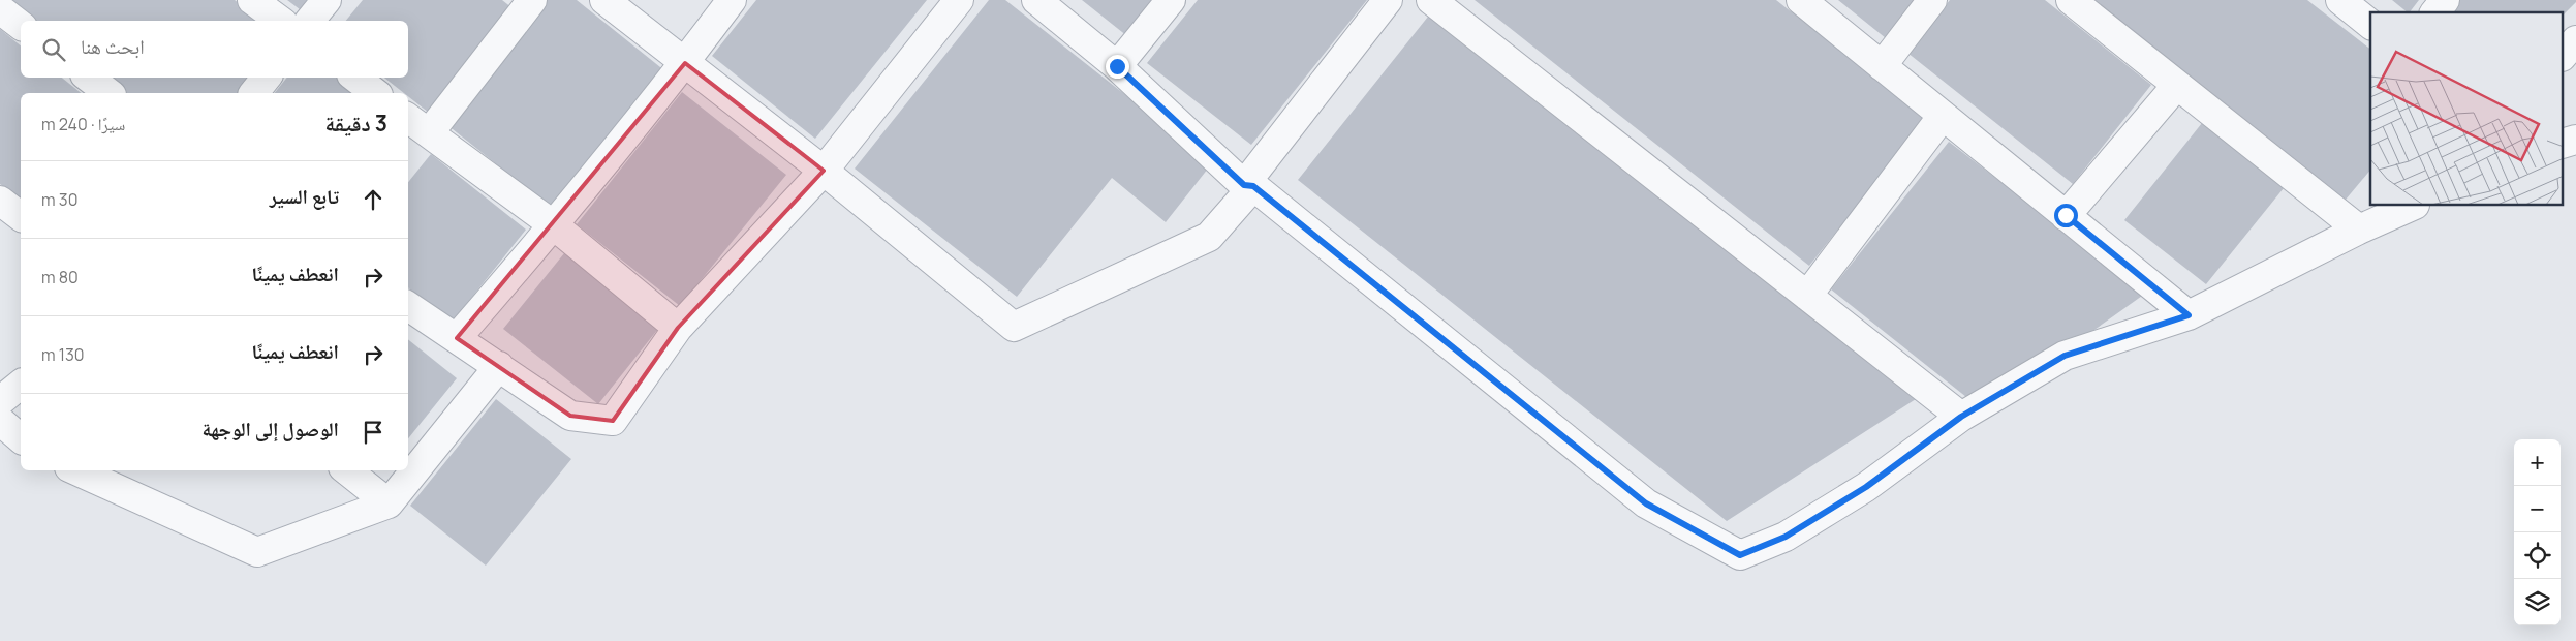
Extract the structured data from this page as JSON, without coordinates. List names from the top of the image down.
{
  "page": {
    "search": "ابحث هنا",
    "heading": ["3 دقيقة", "سيرًا · 240 m"],
    "list": [
      ["تابع السير", "30 m"],
      ["انعطف يمينًا", "80 m"],
      ["انعطف يمينًا", "130 m"],
      "الوصول إلى الوجهة"
    ],
    "map_buttons": ["+", "−"]
  }
}
